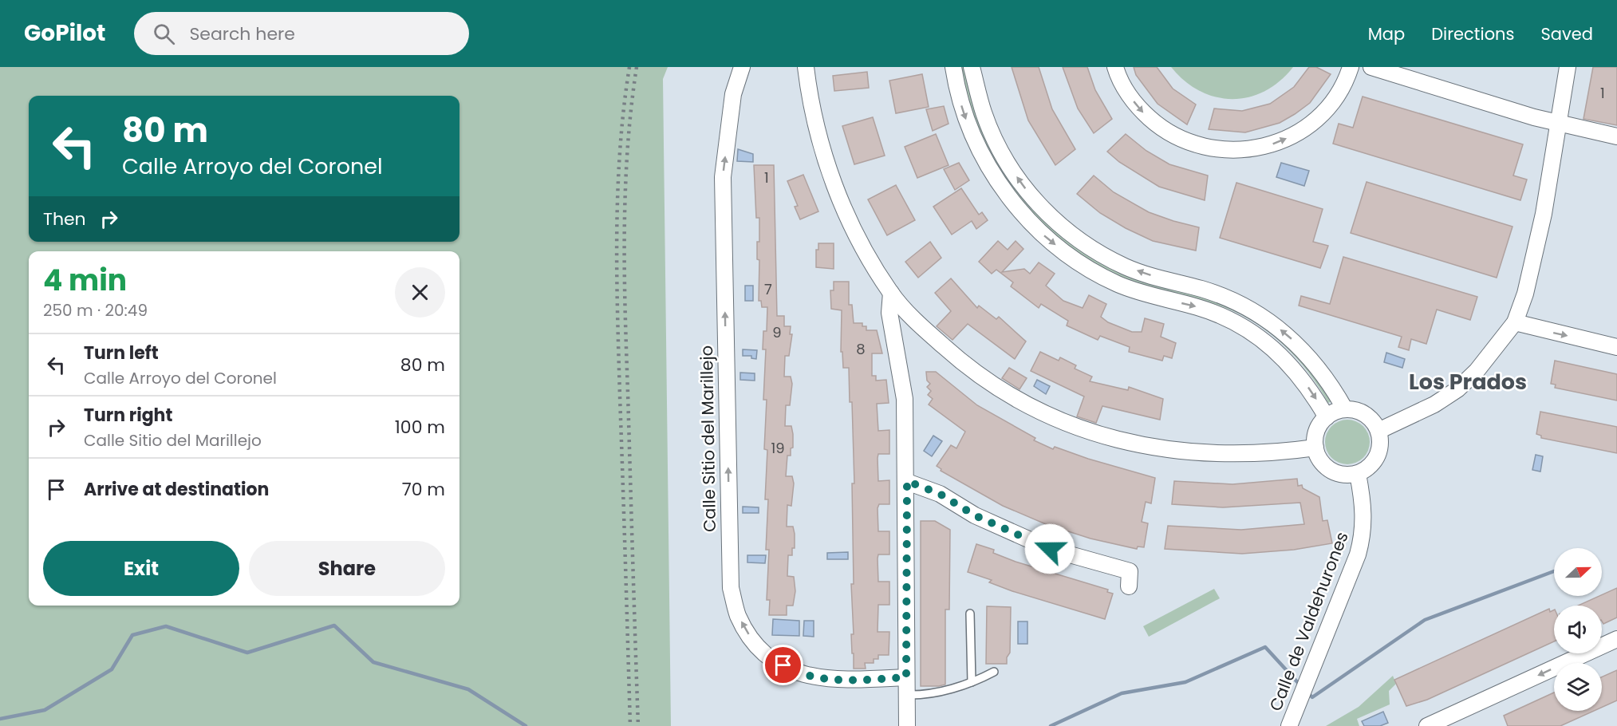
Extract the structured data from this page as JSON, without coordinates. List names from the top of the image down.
{
  "streets": {
    "street": ["Calle Sitio del Marillejo", "Calle de Valdehurones"]
  },
  "one_way": ["Calle Sitio del Marillejo"],
  "districts": ["Los Prados"],
  "house_numbers": [
    "1",
    "1",
    "7",
    "9",
    "8",
    "19"
  ],
  "north": "right",
  "page": {
    "header": "GoPilot",
    "search": "Search here",
    "nav": ["Map", "Directions", "Saved"],
    "turn": ["80 m", "Calle Arroyo del Coronel"],
    "then": "Then",
    "heading": ["4 min", "250 m · 20:49"],
    "list": [
      {
        "name": "Turn left",
        "note": "Calle Arroyo del Coronel",
        "value": "80 m"
      },
      {
        "name": "Turn right",
        "note": "Calle Sitio del Marillejo",
        "value": "100 m"
      },
      {
        "name": "Arrive at destination",
        "value": "70 m"
      }
    ],
    "buttons": ["Exit", "Share"]
  }
}
